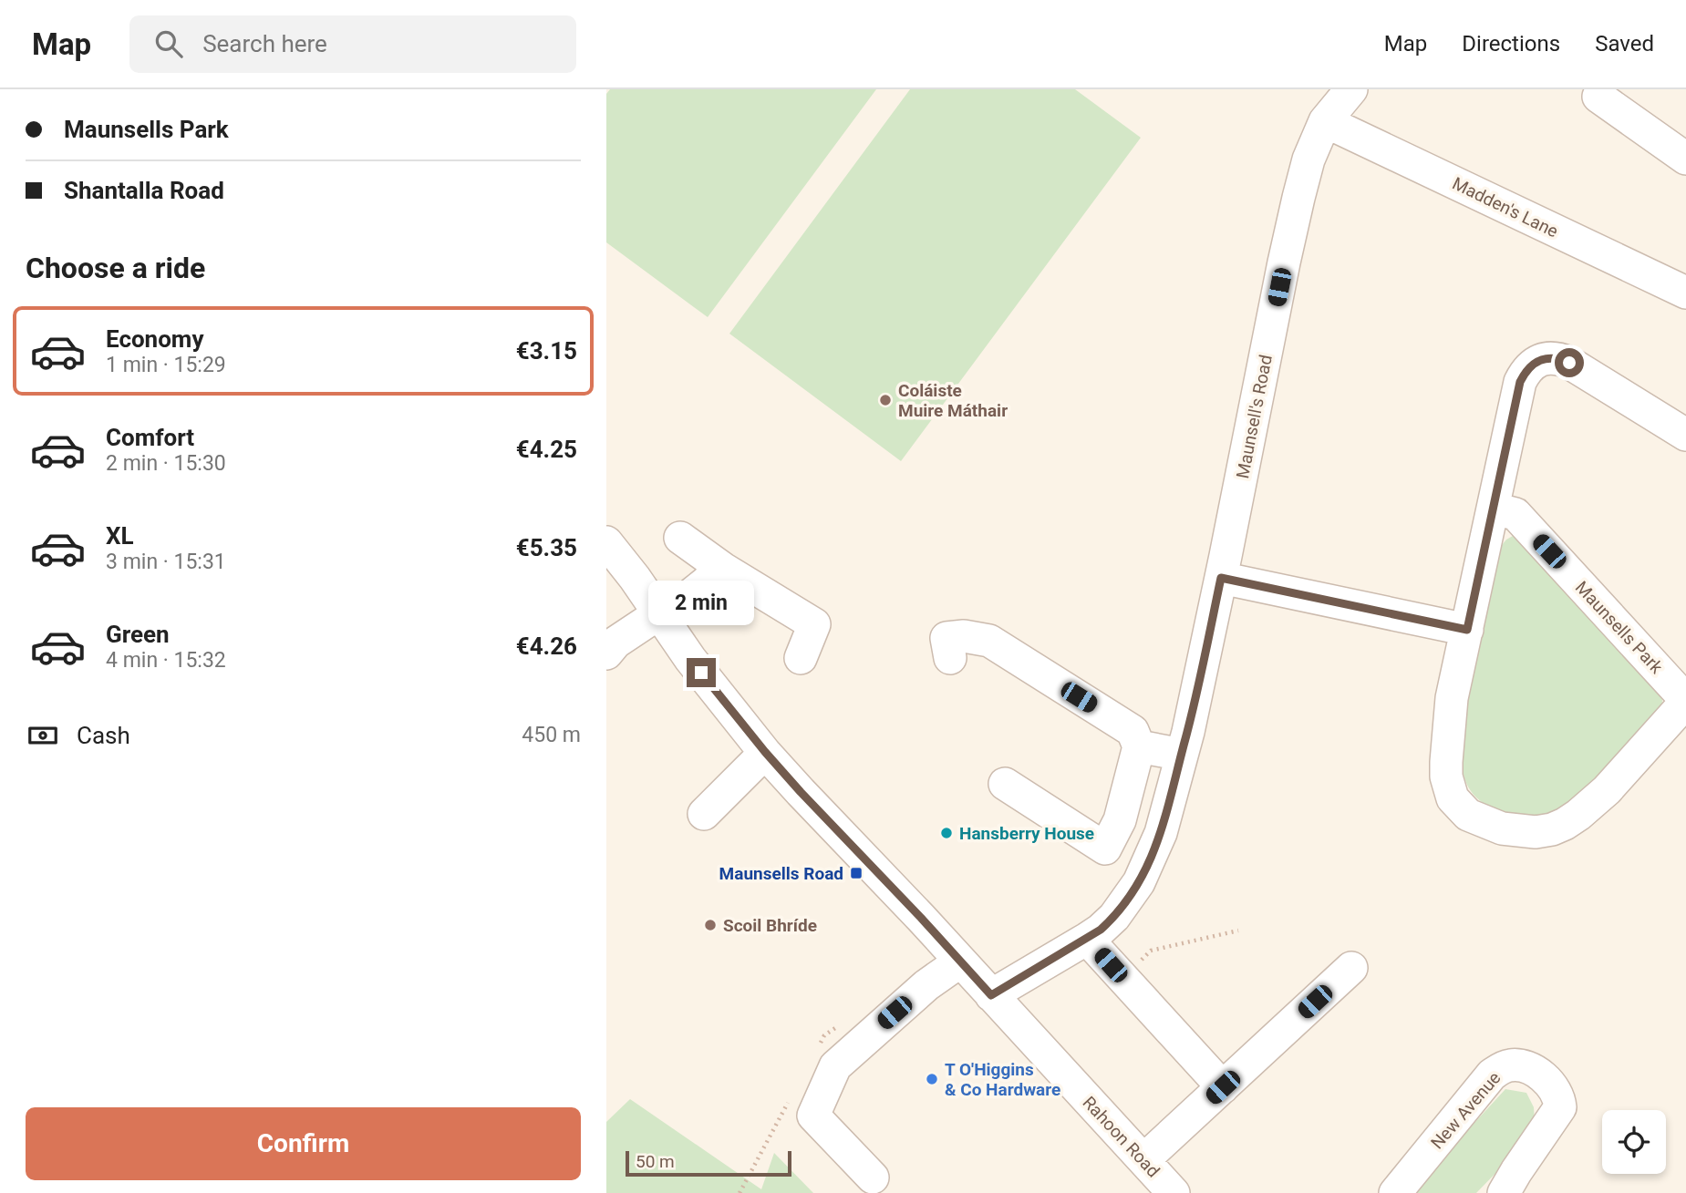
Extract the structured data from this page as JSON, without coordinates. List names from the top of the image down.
{
  "streets": {
    "street": [
      "Madden's Lane",
      "Maunsell's Road",
      "Maunsells Park",
      "New Avenue",
      "Rahoon Road"
    ]
  },
  "crossings": [
    ["Madden's Lane", "Maunsell's Road"],
    ["Maunsell's Road", "Rahoon Road"]
  ],
  "places": {
    "other": [
      "Coláiste Muire Máthair",
      "Hansberry House",
      "Scoil Bhríde",
      "T O'Higgins & Co Hardware"
    ],
    "transit": ["Maunsells Road"]
  },
  "scale_bar": "50 m",
  "page": {
    "header": "Map",
    "search": "Search here",
    "nav": ["Map", "Directions", "Saved"],
    "banner": ["Maunsells Park", "Shantalla Road"],
    "heading": "Choose a ride",
    "list": [
      {
        "name": "Economy",
        "note": "1 min · 15:29",
        "value": "€3.15"
      },
      {
        "name": "Comfort",
        "note": "2 min · 15:30",
        "value": "€4.25"
      },
      {
        "name": "XL",
        "note": "3 min · 15:31",
        "value": "€5.35"
      },
      {
        "name": "Green",
        "note": "4 min · 15:32",
        "value": "€4.26"
      }
    ],
    "bubble": "2 min",
    "pay": ["Cash", "450 m"],
    "buttons": "Confirm",
    "scale": "50 m"
  }
}
